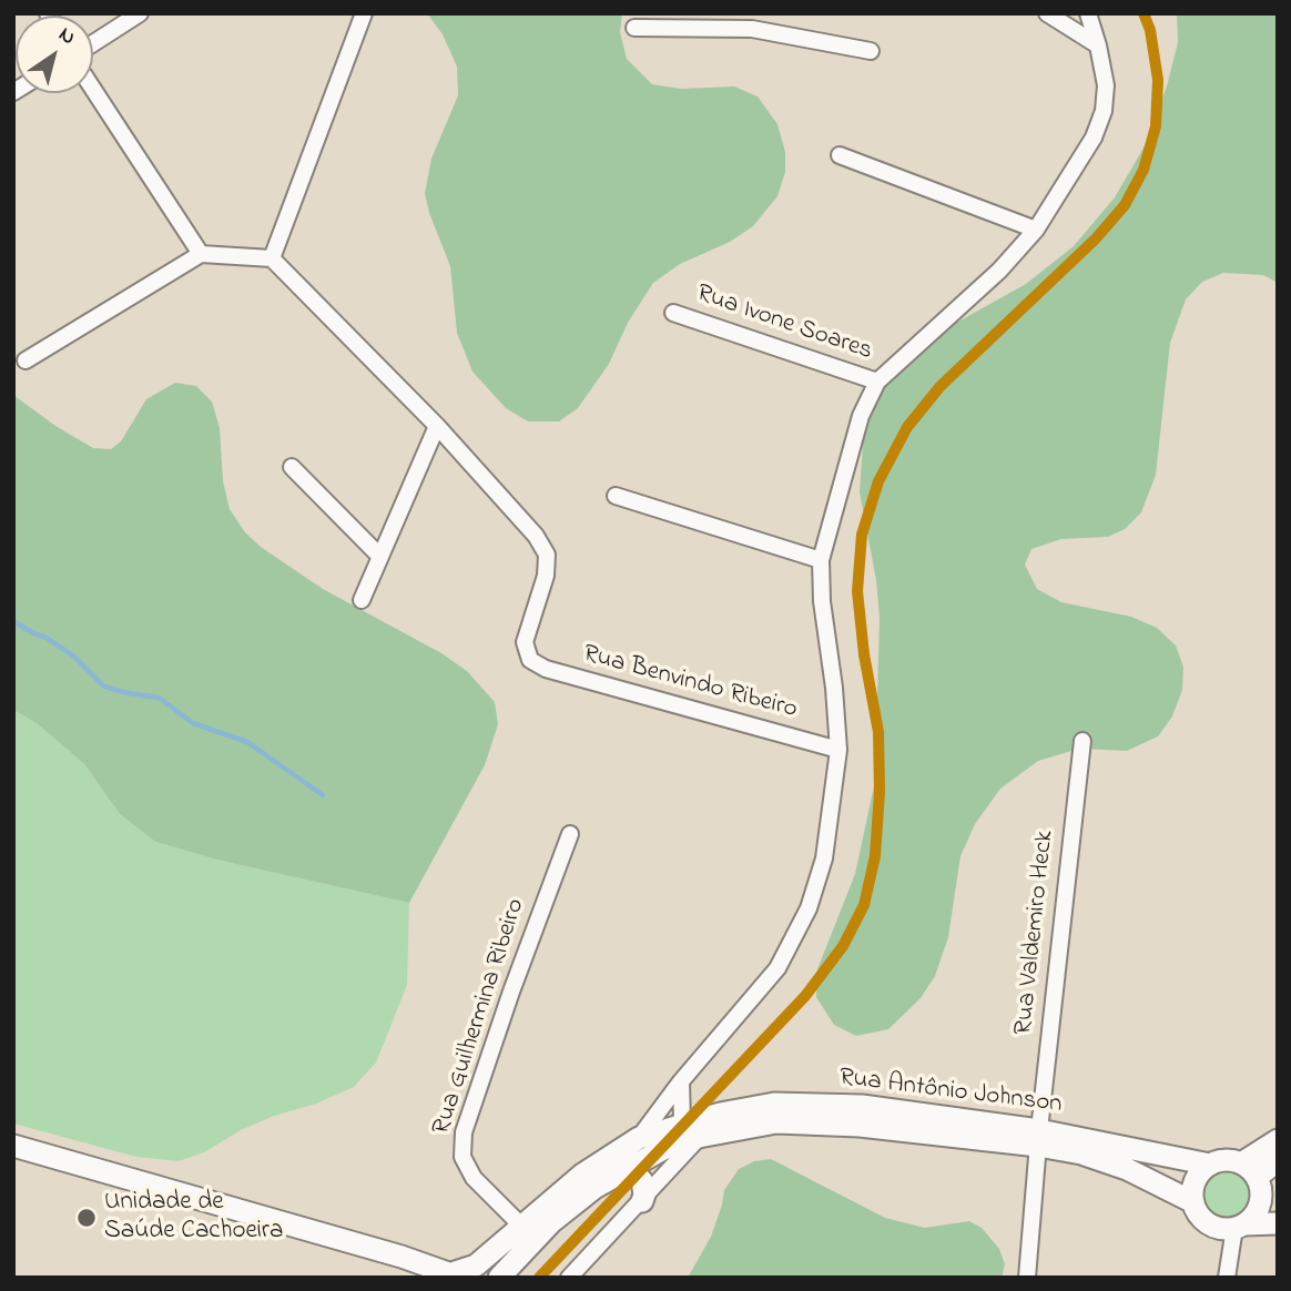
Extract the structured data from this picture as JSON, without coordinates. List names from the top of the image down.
{
  "streets": {
    "main road": ["Rua Antônio Johnson"],
    "street": [
      "Rua Ivone Soares",
      "Rua Benvindo Ribeiro",
      "Rua Valdemiro Heck",
      "Rua Guilhermina Ribeiro"
    ]
  },
  "crossings": [
    ["Rua Valdemiro Heck", "Rua Antônio Johnson"]
  ],
  "places": ["Unidade de Saúde Cachoeira"],
  "north": "top right"
}
